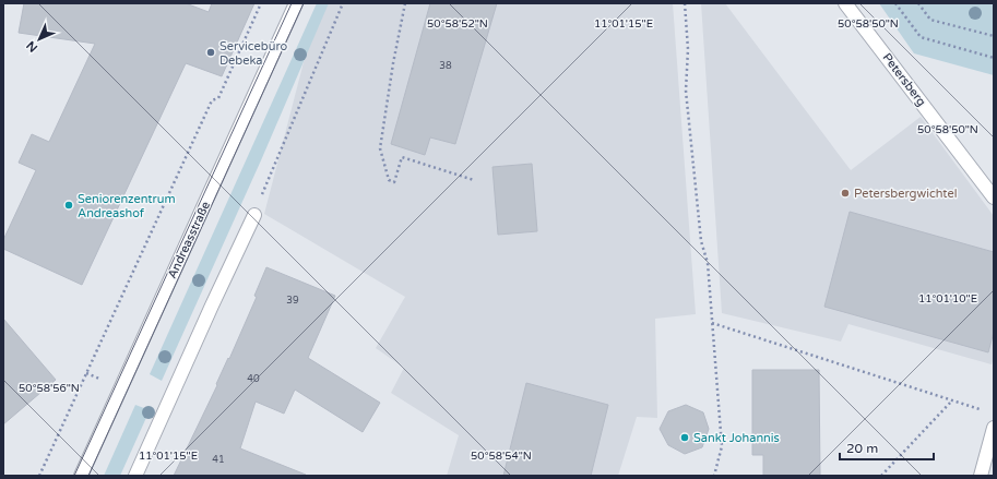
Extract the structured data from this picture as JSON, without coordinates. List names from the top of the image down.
{
  "streets": {
    "street": ["Petersberg", "Andreasstraße"]
  },
  "places": [
    "Servicebüro Debeka",
    "Petersbergwichtel",
    "Seniorenzentrum Andreashof",
    "Sankt Johannis"
  ],
  "house_numbers": [
    "38",
    "39",
    "40",
    "41"
  ],
  "scale_bar": "20 m",
  "north": "bottom left",
  "coordinates": [
    "50°58'52\"N",
    "11°01'15\"E",
    "50°58'50\"N",
    "11°01'10\"E",
    "50°58'56\"N",
    "50°58'54\"N"
  ]
}
